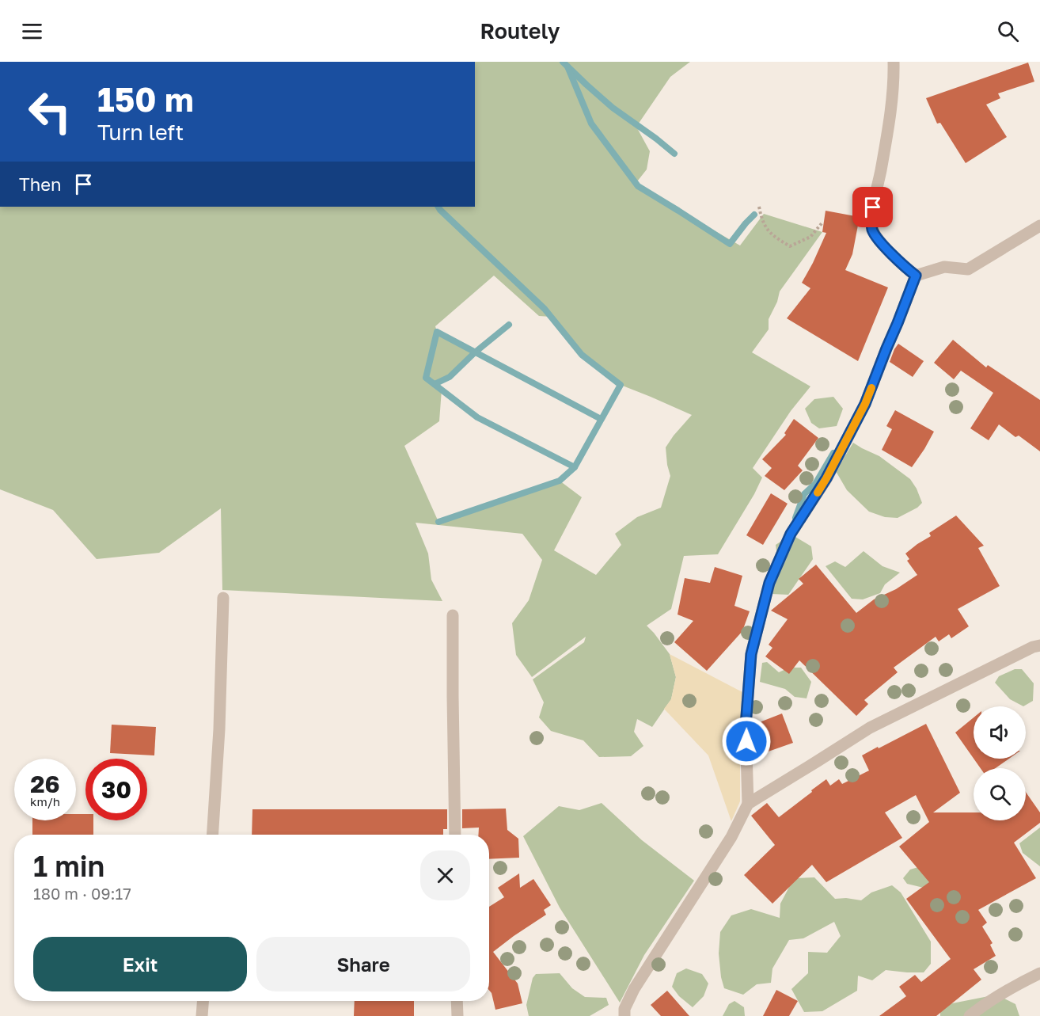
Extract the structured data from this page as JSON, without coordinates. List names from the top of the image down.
{
  "page": {
    "header": "Routely",
    "turn": ["150 m", "Turn left"],
    "then": "Then",
    "speed": "26 km/h",
    "limit": "30",
    "heading": ["1 min", "180 m · 09:17"],
    "buttons": ["Exit", "Share"]
  }
}
